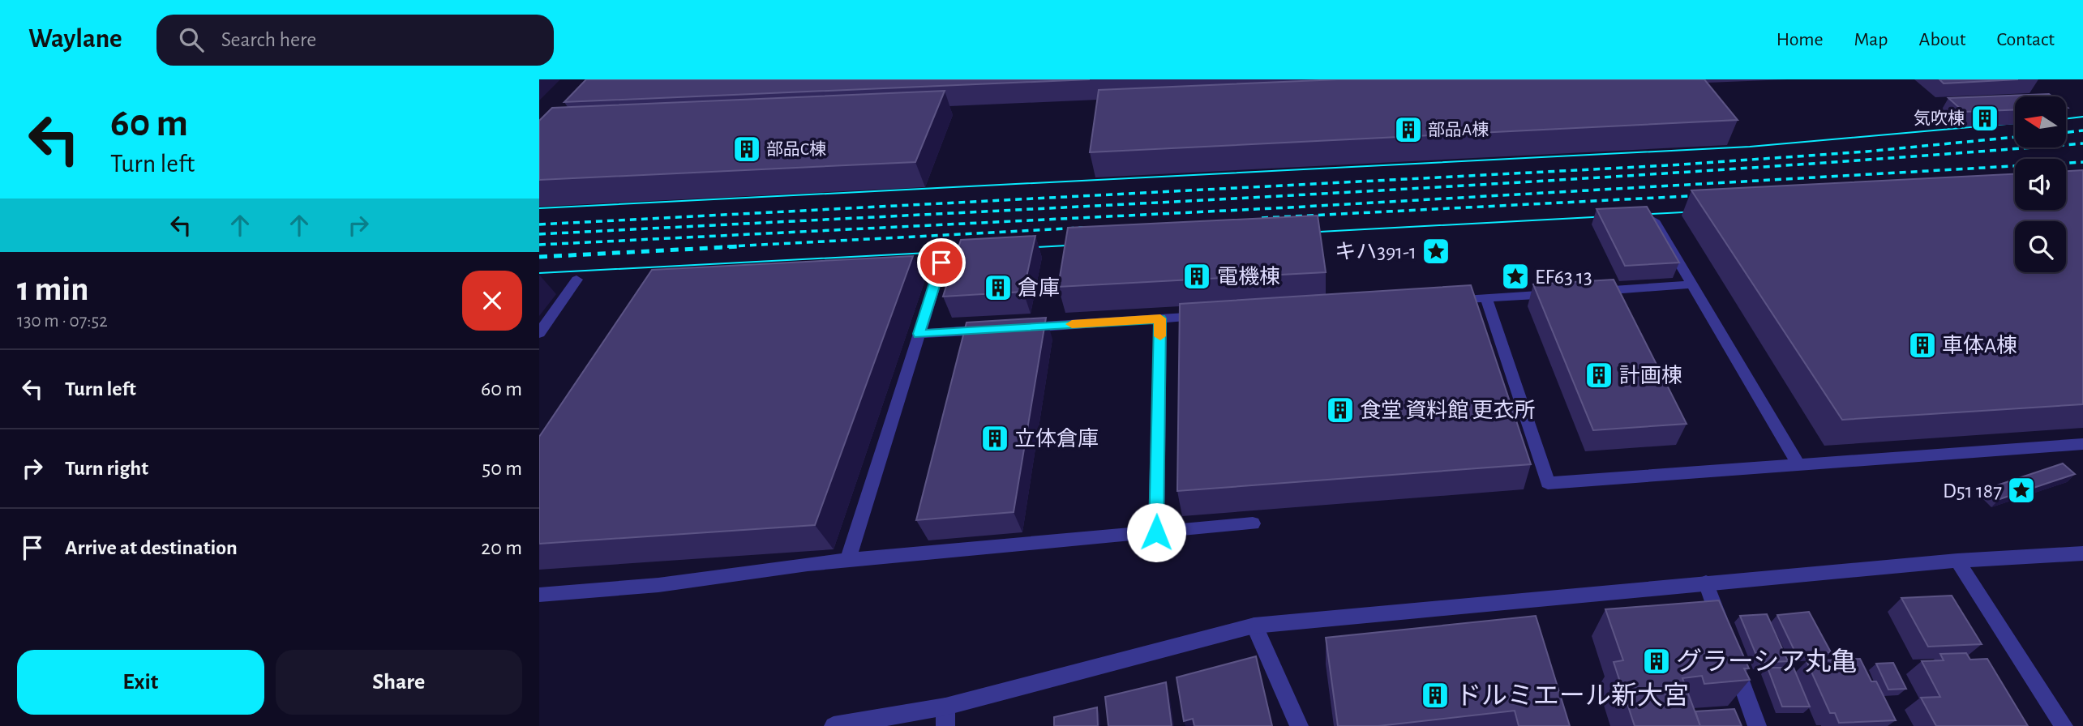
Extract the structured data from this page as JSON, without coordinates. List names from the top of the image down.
{
  "places": {
    "building": [
      "気吹棟",
      "部品A棟",
      "部品C棟",
      "電機棟",
      "倉庫",
      "車体A棟",
      "計画棟",
      "食堂 資料館 更衣所",
      "立体倉庫",
      "グラーシア丸亀",
      "ドルミエール新大宮"
    ],
    "place": ["キハ391-1", "EF63 13", "D51 187"]
  },
  "north": "left",
  "page": {
    "header": "Waylane",
    "search": "Search here",
    "nav": [
      "Home",
      "Map",
      "About",
      "Contact"
    ],
    "turn": ["60 m", "Turn left"],
    "heading": ["1 min", "130 m · 07:52"],
    "list": [
      {
        "name": "Turn left",
        "value": "60 m"
      },
      {
        "name": "Turn right",
        "value": "50 m"
      },
      {
        "name": "Arrive at destination",
        "value": "20 m"
      }
    ],
    "buttons": ["Exit", "Share"]
  }
}
